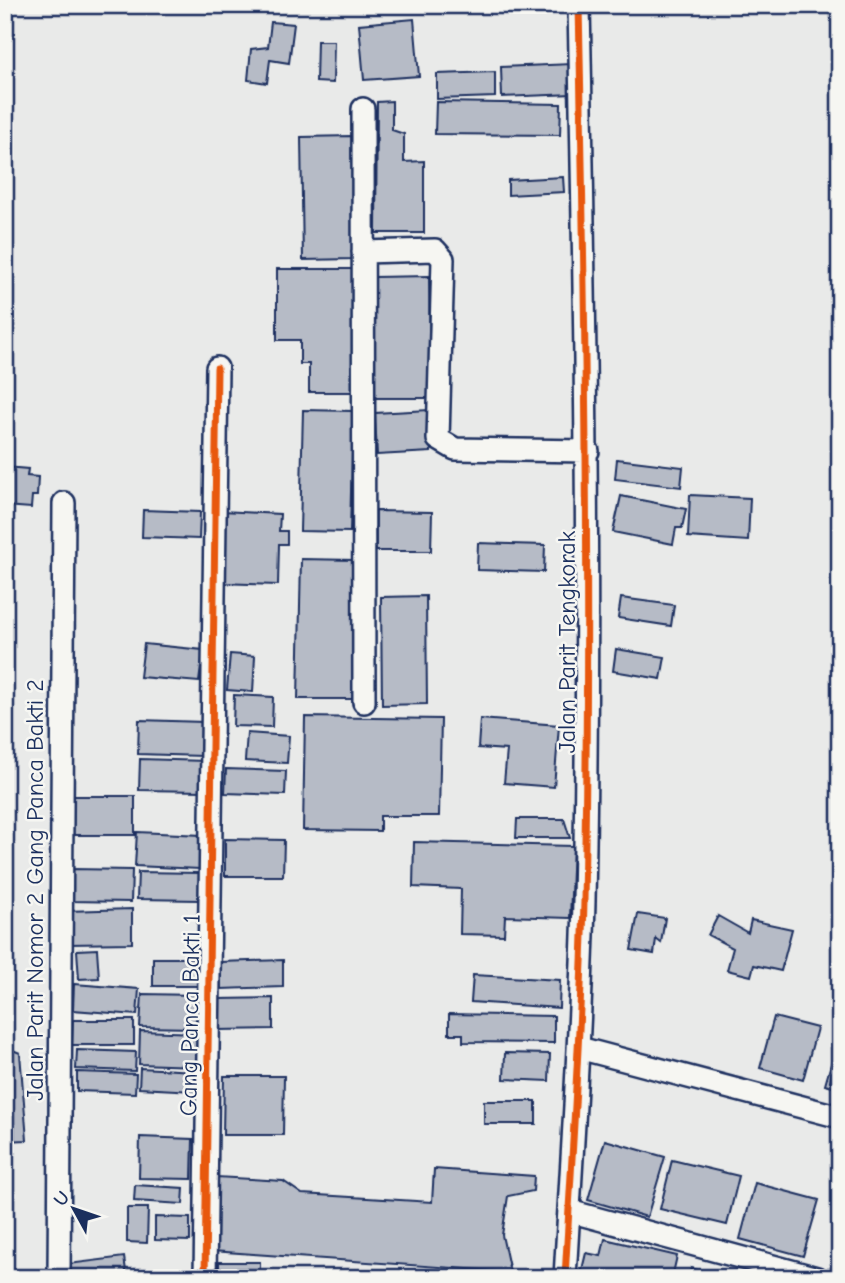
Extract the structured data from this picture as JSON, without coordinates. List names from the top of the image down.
{
  "streets": {
    "street": ["Jalan Parit Tengkorak", "Jalan Parit Nomor 2 Gang Panca Bakti 2", "Gang Panca Bakti 1"]
  },
  "north": "top left"
}
